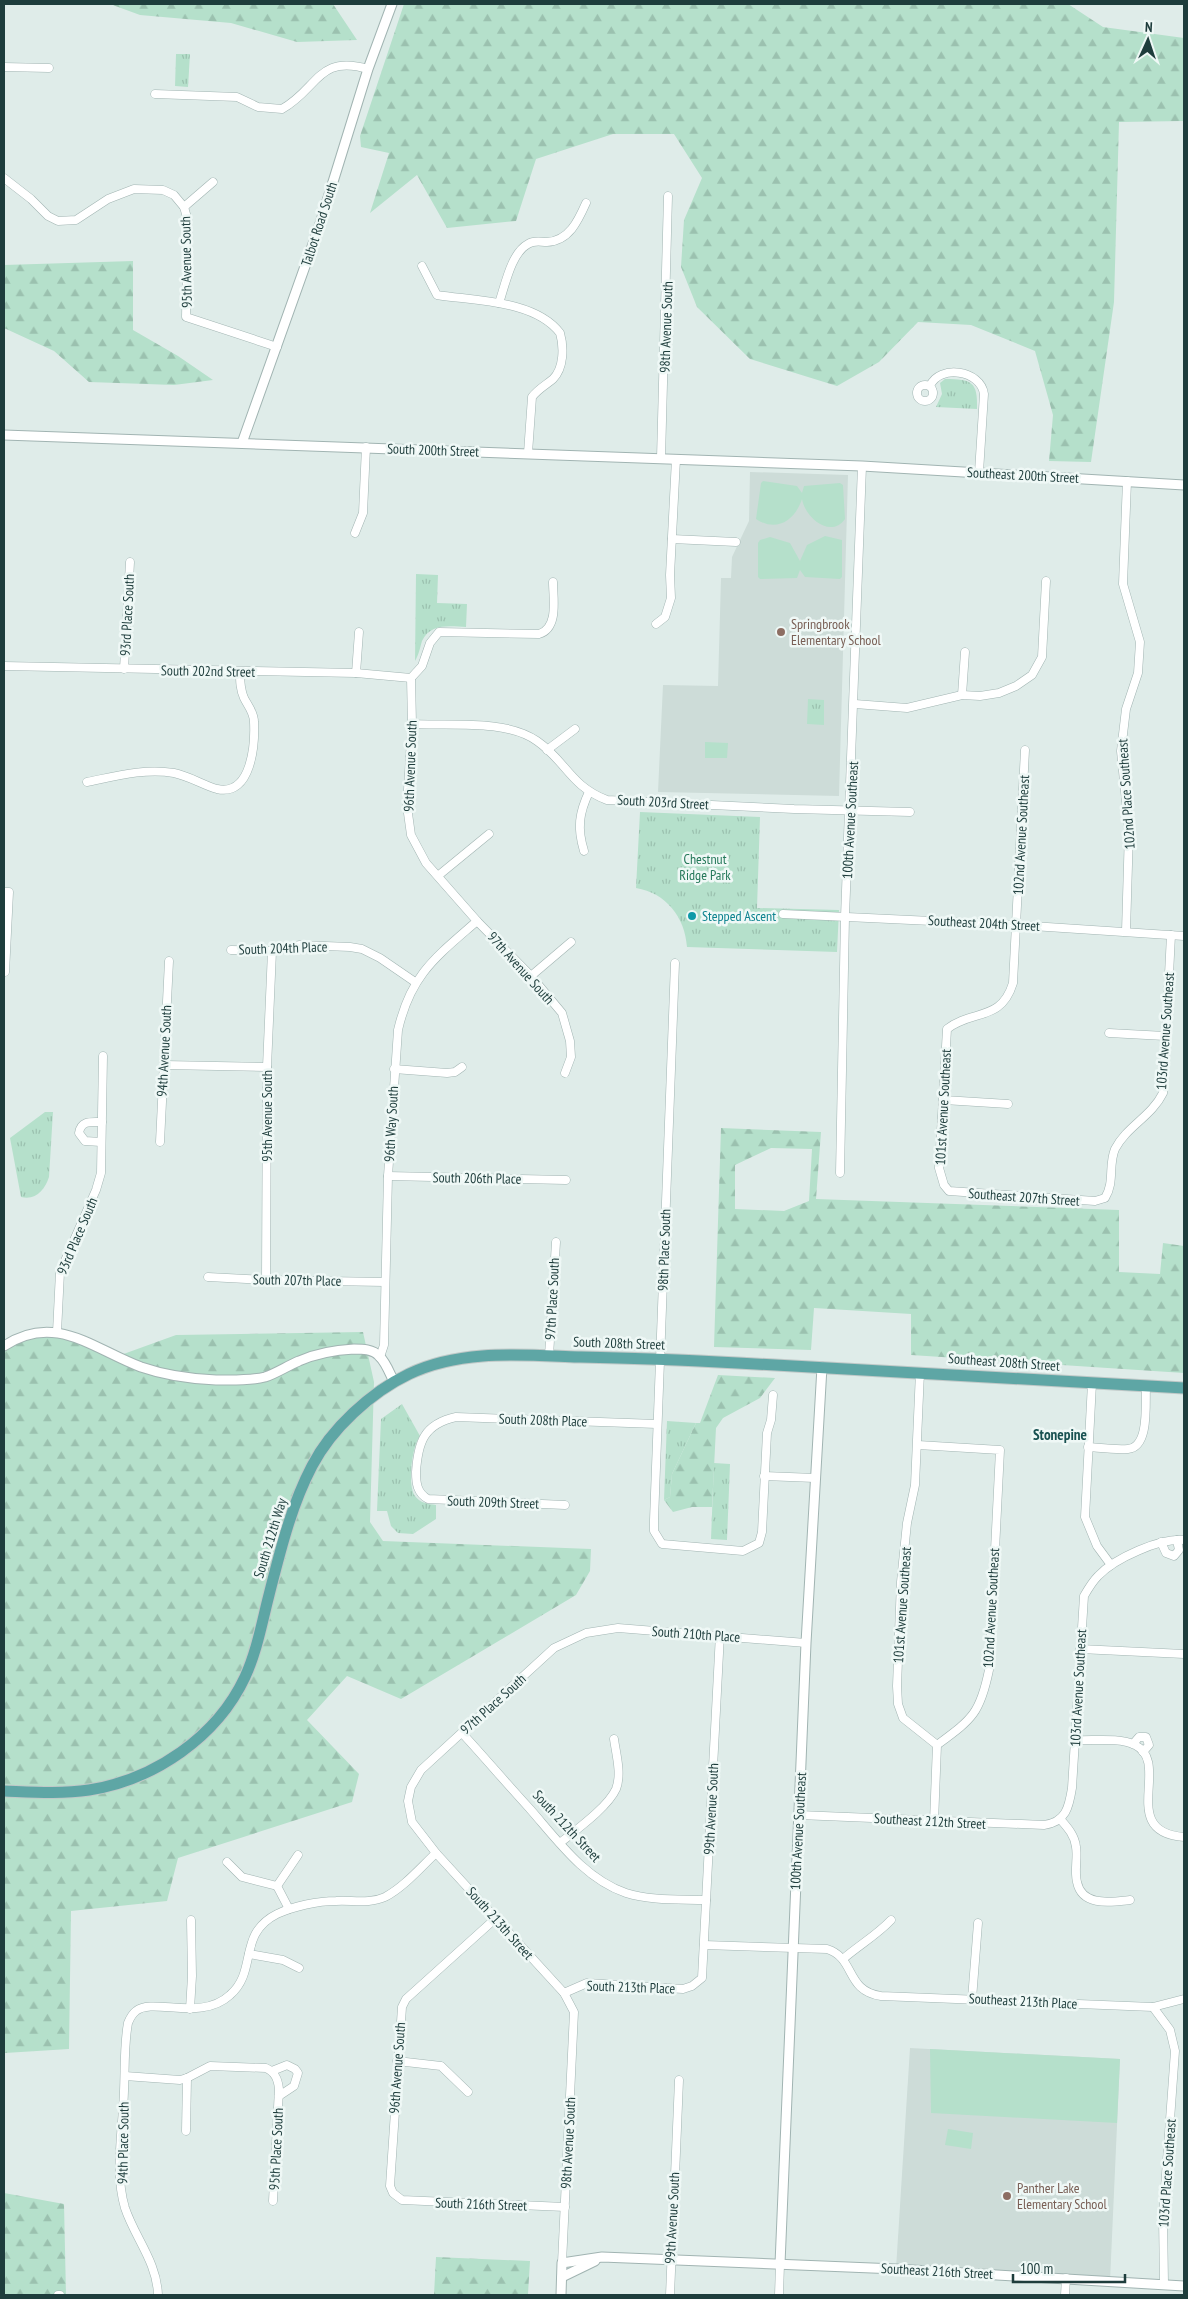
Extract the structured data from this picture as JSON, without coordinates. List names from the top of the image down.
{
  "streets": {
    "main road": ["South 208th Street", "Southeast 208th Street", "South 212th Way"],
    "street": [
      "Talbot Road South",
      "95th Avenue South",
      "98th Avenue South",
      "South 200th Street",
      "Southeast 200th Street",
      "93rd Place South",
      "South 202nd Street",
      "96th Avenue South",
      "102nd Place Southeast",
      "South 203rd Street",
      "100th Avenue Southeast",
      "102nd Avenue Southeast",
      "Southeast 204th Street",
      "South 204th Place",
      "97th Avenue South",
      "103rd Avenue Southeast",
      "94th Avenue South",
      "101st Avenue Southeast",
      "96th Way South",
      "South 206th Place",
      "Southeast 207th Street",
      "98th Place South",
      "South 207th Place",
      "97th Place South",
      "South 208th Place",
      "South 209th Street",
      "South 210th Place",
      "99th Avenue South",
      "Southeast 212th Street",
      "South 212th Street",
      "South 213th Street",
      "South 213th Place",
      "Southeast 213th Place",
      "94th Place South",
      "95th Place South",
      "103rd Place Southeast",
      "South 216th Street",
      "Southeast 216th Street"
    ]
  },
  "crossings": [
    ["Talbot Road South", "95th Avenue South"],
    ["Talbot Road South", "South 200th Street"],
    ["95th Avenue South", "South 204th Place"],
    ["95th Avenue South", "South 207th Place"],
    ["98th Avenue South", "South 200th Street"],
    ["98th Avenue South", "South 213th Street"],
    ["98th Avenue South", "South 213th Place"],
    ["98th Avenue South", "South 216th Street"],
    ["South 200th Street", "Southeast 200th Street"],
    ["South 200th Street", "100th Avenue Southeast"],
    ["Southeast 200th Street", "102nd Place Southeast"],
    ["Southeast 200th Street", "100th Avenue Southeast"],
    ["93rd Place South", "South 202nd Street"],
    ["South 202nd Street", "96th Avenue South"],
    ["96th Avenue South", "South 203rd Street"],
    ["96th Avenue South", "97th Avenue South"],
    ["96th Avenue South", "South 213th Street"],
    ["96th Avenue South", "South 216th Street"],
    ["102nd Place Southeast", "Southeast 204th Street"],
    ["South 203rd Street", "100th Avenue Southeast"],
    ["100th Avenue Southeast", "Southeast 204th Street"],
    ["100th Avenue Southeast", "South 208th Street"],
    ["100th Avenue Southeast", "Southeast 208th Street"],
    ["100th Avenue Southeast", "South 210th Place"],
    ["100th Avenue Southeast", "Southeast 212th Street"],
    ["100th Avenue Southeast", "Southeast 216th Street"],
    ["102nd Avenue Southeast", "Southeast 204th Street"],
    ["102nd Avenue Southeast", "101st Avenue Southeast"],
    ["Southeast 204th Street", "103rd Avenue Southeast"],
    ["South 204th Place", "96th Way South"],
    ["97th Avenue South", "96th Way South"],
    ["103rd Avenue Southeast", "Southeast 207th Street"],
    ["103rd Avenue Southeast", "Southeast 212th Street"],
    ["101st Avenue Southeast", "Southeast 207th Street"],
    ["101st Avenue Southeast", "Southeast 208th Street"],
    ["96th Way South", "South 206th Place"],
    ["96th Way South", "South 207th Place"],
    ["98th Place South", "South 208th Street"],
    ["98th Place South", "South 208th Place"],
    ["97th Place South", "South 208th Street"],
    ["97th Place South", "South 210th Place"],
    ["97th Place South", "South 212th Street"],
    ["97th Place South", "South 213th Street"],
    ["South 208th Street", "Southeast 208th Street"],
    ["South 208th Street", "South 212th Way"],
    ["South 208th Place", "South 209th Street"],
    ["South 210th Place", "99th Avenue South"],
    ["99th Avenue South", "South 212th Street"],
    ["99th Avenue South", "South 213th Place"],
    ["South 213th Street", "South 213th Place"],
    ["Southeast 213th Place", "103rd Place Southeast"],
    ["103rd Place Southeast", "Southeast 216th Street"]
  ],
  "districts": ["Stonepine"],
  "parks": ["Chestnut Ridge Park"],
  "places": ["Springbrook Elementary School", "Stepped Ascent", "Panther Lake Elementary School"],
  "scale_bar": "100 m",
  "north": "top"
}
